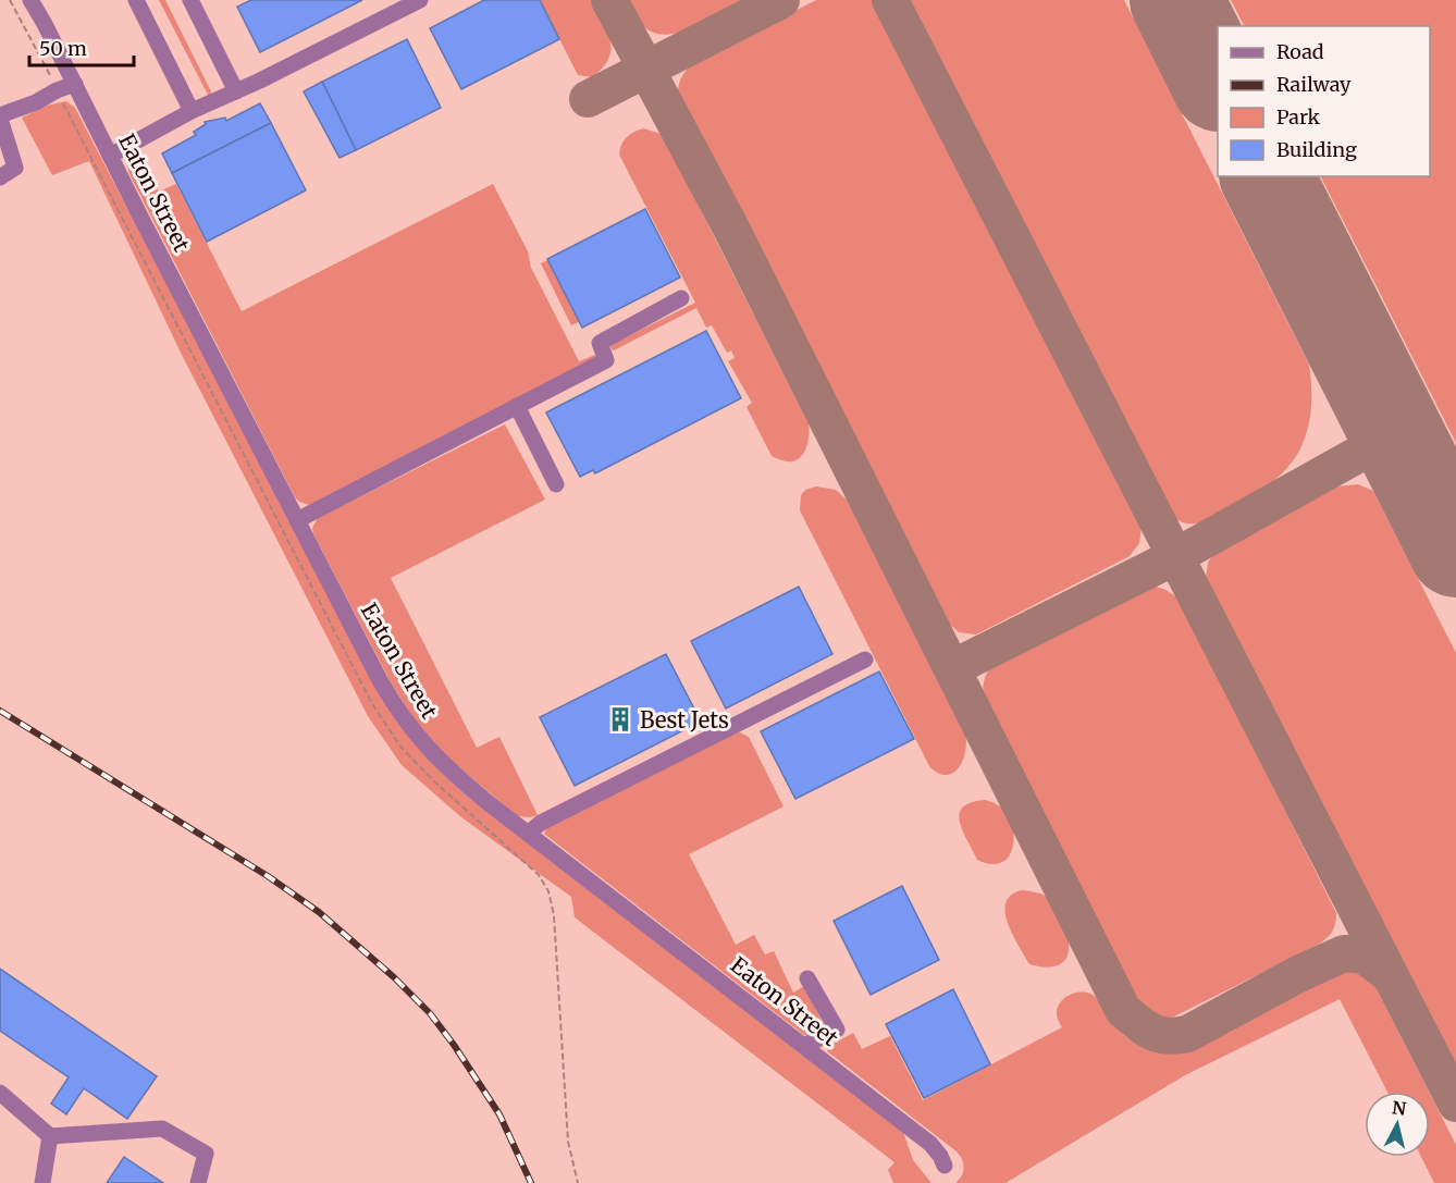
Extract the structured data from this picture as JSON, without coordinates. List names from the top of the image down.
{
  "streets": {
    "street": ["Eaton Street"]
  },
  "places": {
    "building": ["Best Jets"]
  },
  "legend": [
    "Road",
    "Railway",
    "Park",
    "Building"
  ],
  "scale_bar": "50 m",
  "north": "top"
}
